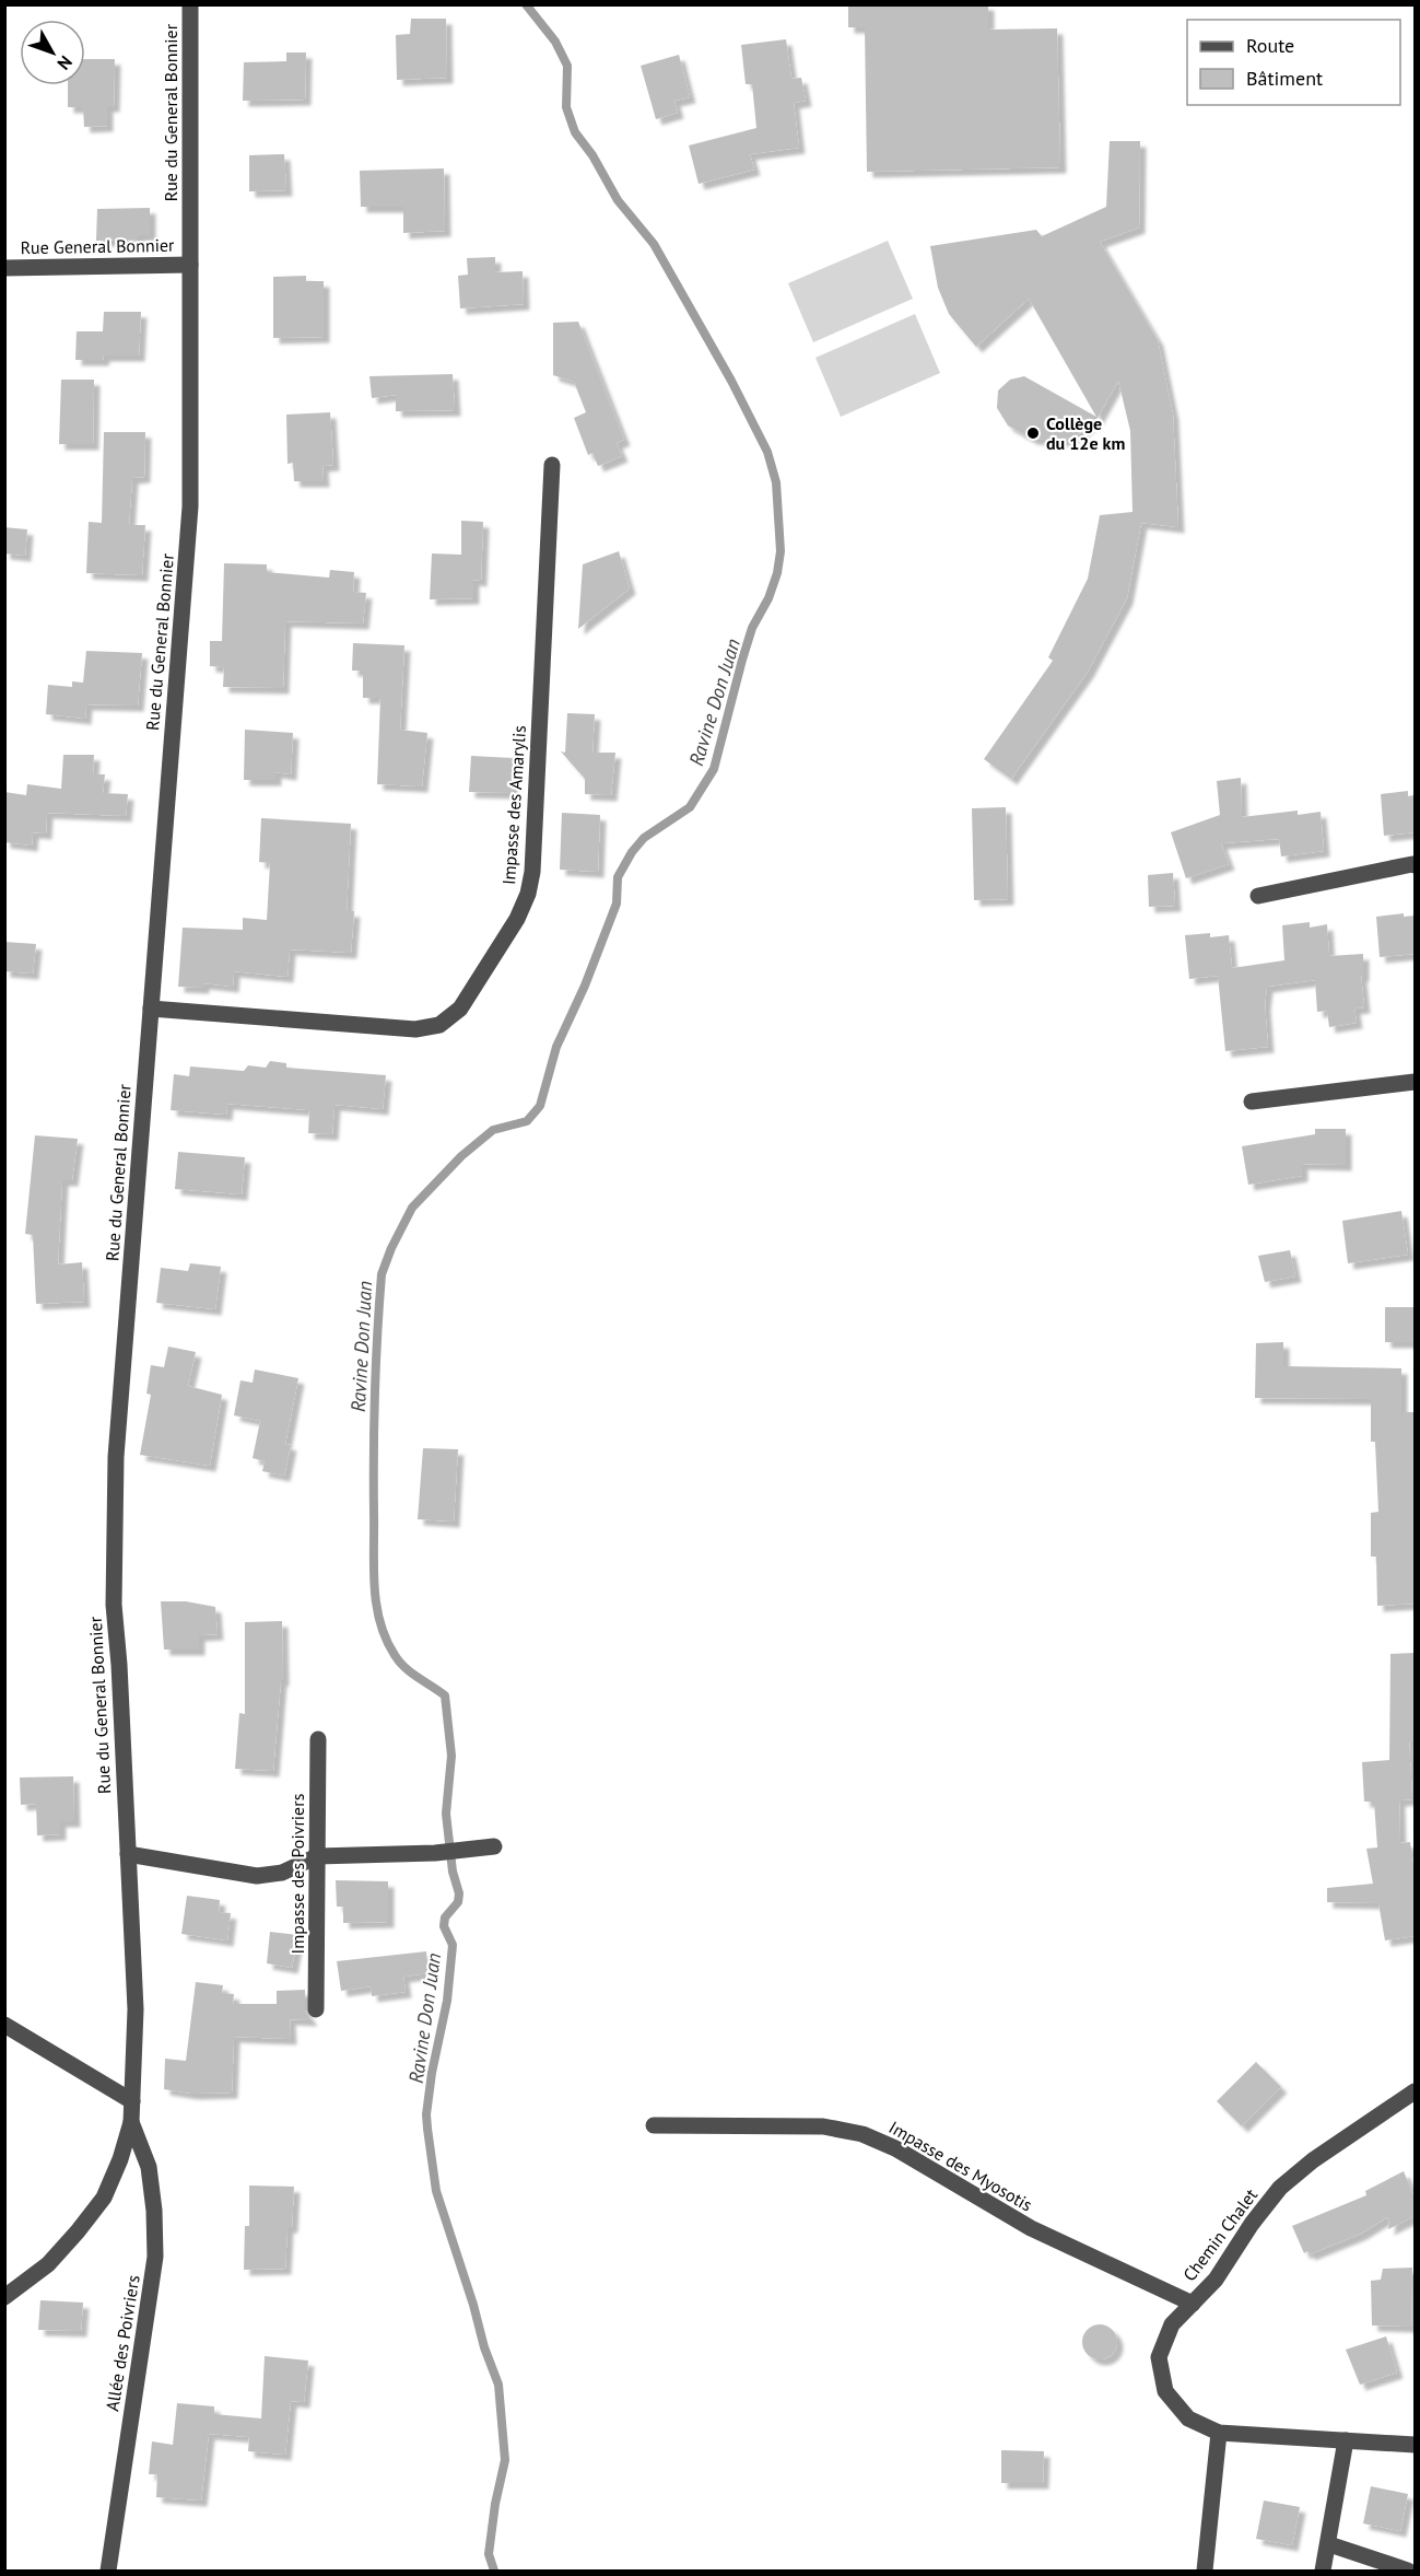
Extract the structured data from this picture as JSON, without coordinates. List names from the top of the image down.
{
  "streets": {
    "street": [
      "Rue du General Bonnier",
      "Rue General Bonnier",
      "Impasse des Amarylis",
      "Impasse des Poivriers",
      "Impasse des Myosotis",
      "Chemin Chalet",
      "Allée des Poivriers"
    ]
  },
  "crossings": [
    ["Rue du General Bonnier", "Rue General Bonnier"],
    ["Rue du General Bonnier", "Impasse des Amarylis"],
    ["Rue du General Bonnier", "Allée des Poivriers"],
    ["Impasse des Myosotis", "Chemin Chalet"]
  ],
  "water": ["Ravine Don Juan"],
  "places": ["Collège du 12e km"],
  "legend": ["Route", "Bâtiment"],
  "north": "bottom right"
}
